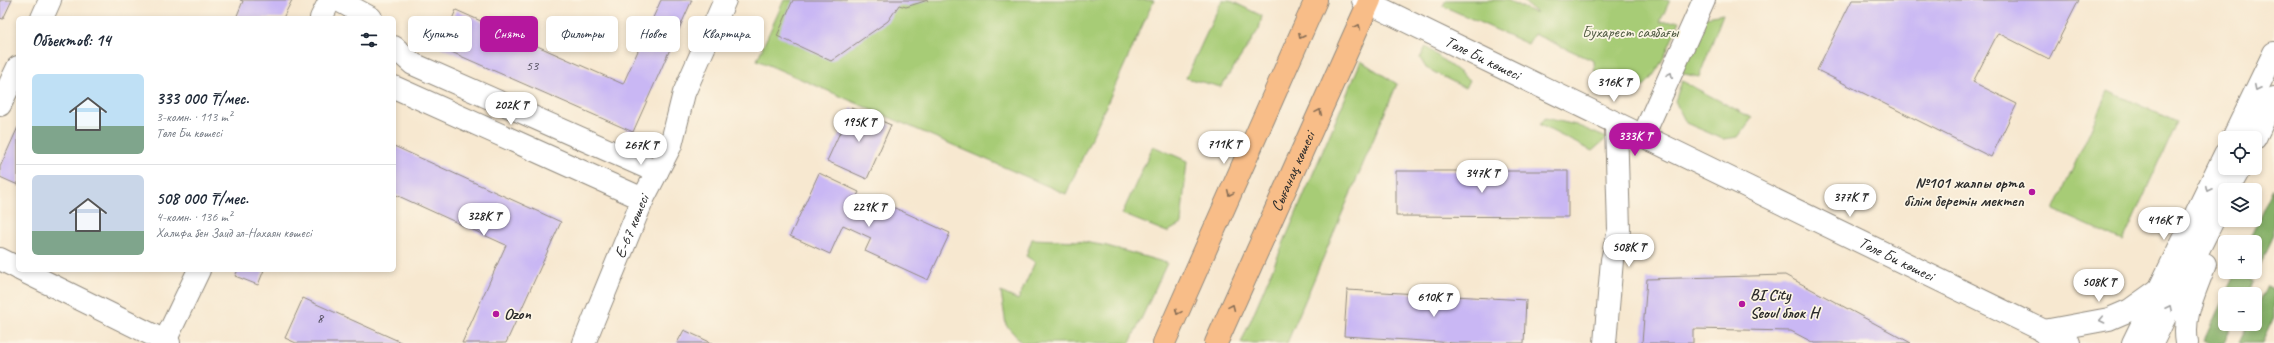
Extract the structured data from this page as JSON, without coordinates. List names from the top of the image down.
{
  "streets": {
    "main road": ["Сығанақ көшесі"],
    "street": ["Төле Би көшесі", "Е-67 көшесі"]
  },
  "crossings": [
    ["Төле Би көшесі", "Сығанақ көшесі"]
  ],
  "parks": ["Бухарест саябағы"],
  "places": ["№101 жалпы орта білім беретін мектеп", "BI City Seoul блок H", "Ozon"],
  "house_numbers": ["53", "8"],
  "page": {
    "chip": [
      "Купить",
      "Снять",
      "Фильтры",
      "Новое",
      "Квартира"
    ],
    "heading": "Объектов: 14",
    "list": [
      {
        "name": "333 000 ₸/мес.",
        "note": "3-комн. · 113 m² · Төле Би көшесі"
      },
      {
        "name": "508 000 ₸/мес.",
        "note": "4-комн. · 136 m² · Халифа бен Заид әл-Нахаян көшесі"
      }
    ],
    "price": [
      "316K ₸",
      "202K ₸",
      "195K ₸",
      "333K ₸",
      "711K ₸",
      "267K ₸",
      "347K ₸",
      "377K ₸",
      "229K ₸",
      "328K ₸",
      "416K ₸",
      "508K ₸",
      "508K ₸",
      "610K ₸"
    ],
    "map_buttons": ["+", "−"]
  }
}
